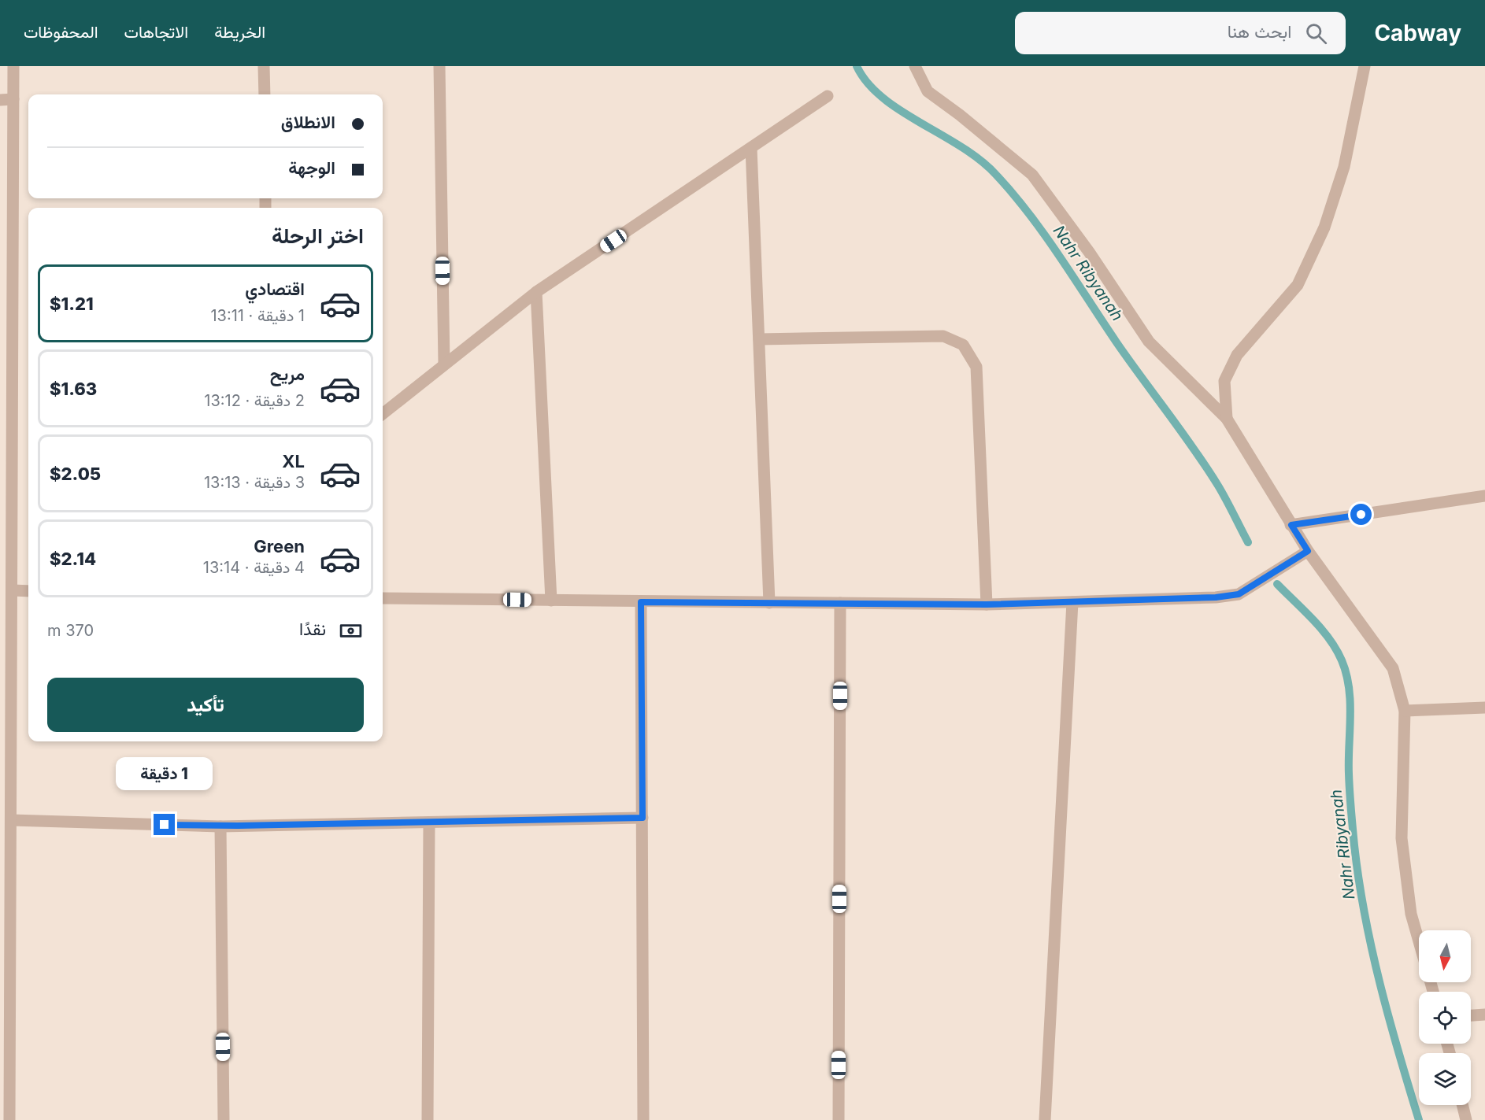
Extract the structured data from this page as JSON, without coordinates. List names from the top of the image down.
{
  "water": ["Nahr Ribyanah"],
  "north": "bottom",
  "page": {
    "header": "Cabway",
    "search": "ابحث هنا",
    "nav": ["الخريطة", "الاتجاهات", "المحفوظات"],
    "banner": ["الانطلاق", "الوجهة"],
    "heading": "اختر الرحلة",
    "list": [
      {
        "name": "اقتصادي",
        "note": "1 دقيقة · 13:11",
        "value": "$1.21"
      },
      {
        "name": "مريح",
        "note": "2 دقيقة · 13:12",
        "value": "$1.63"
      },
      {
        "name": "XL",
        "note": "3 دقيقة · 13:13",
        "value": "$2.05"
      },
      {
        "name": "Green",
        "note": "4 دقيقة · 13:14",
        "value": "$2.14"
      }
    ],
    "pay": ["نقدًا", "370 m"],
    "buttons": "تأكيد",
    "bubble": "1 دقيقة"
  }
}
